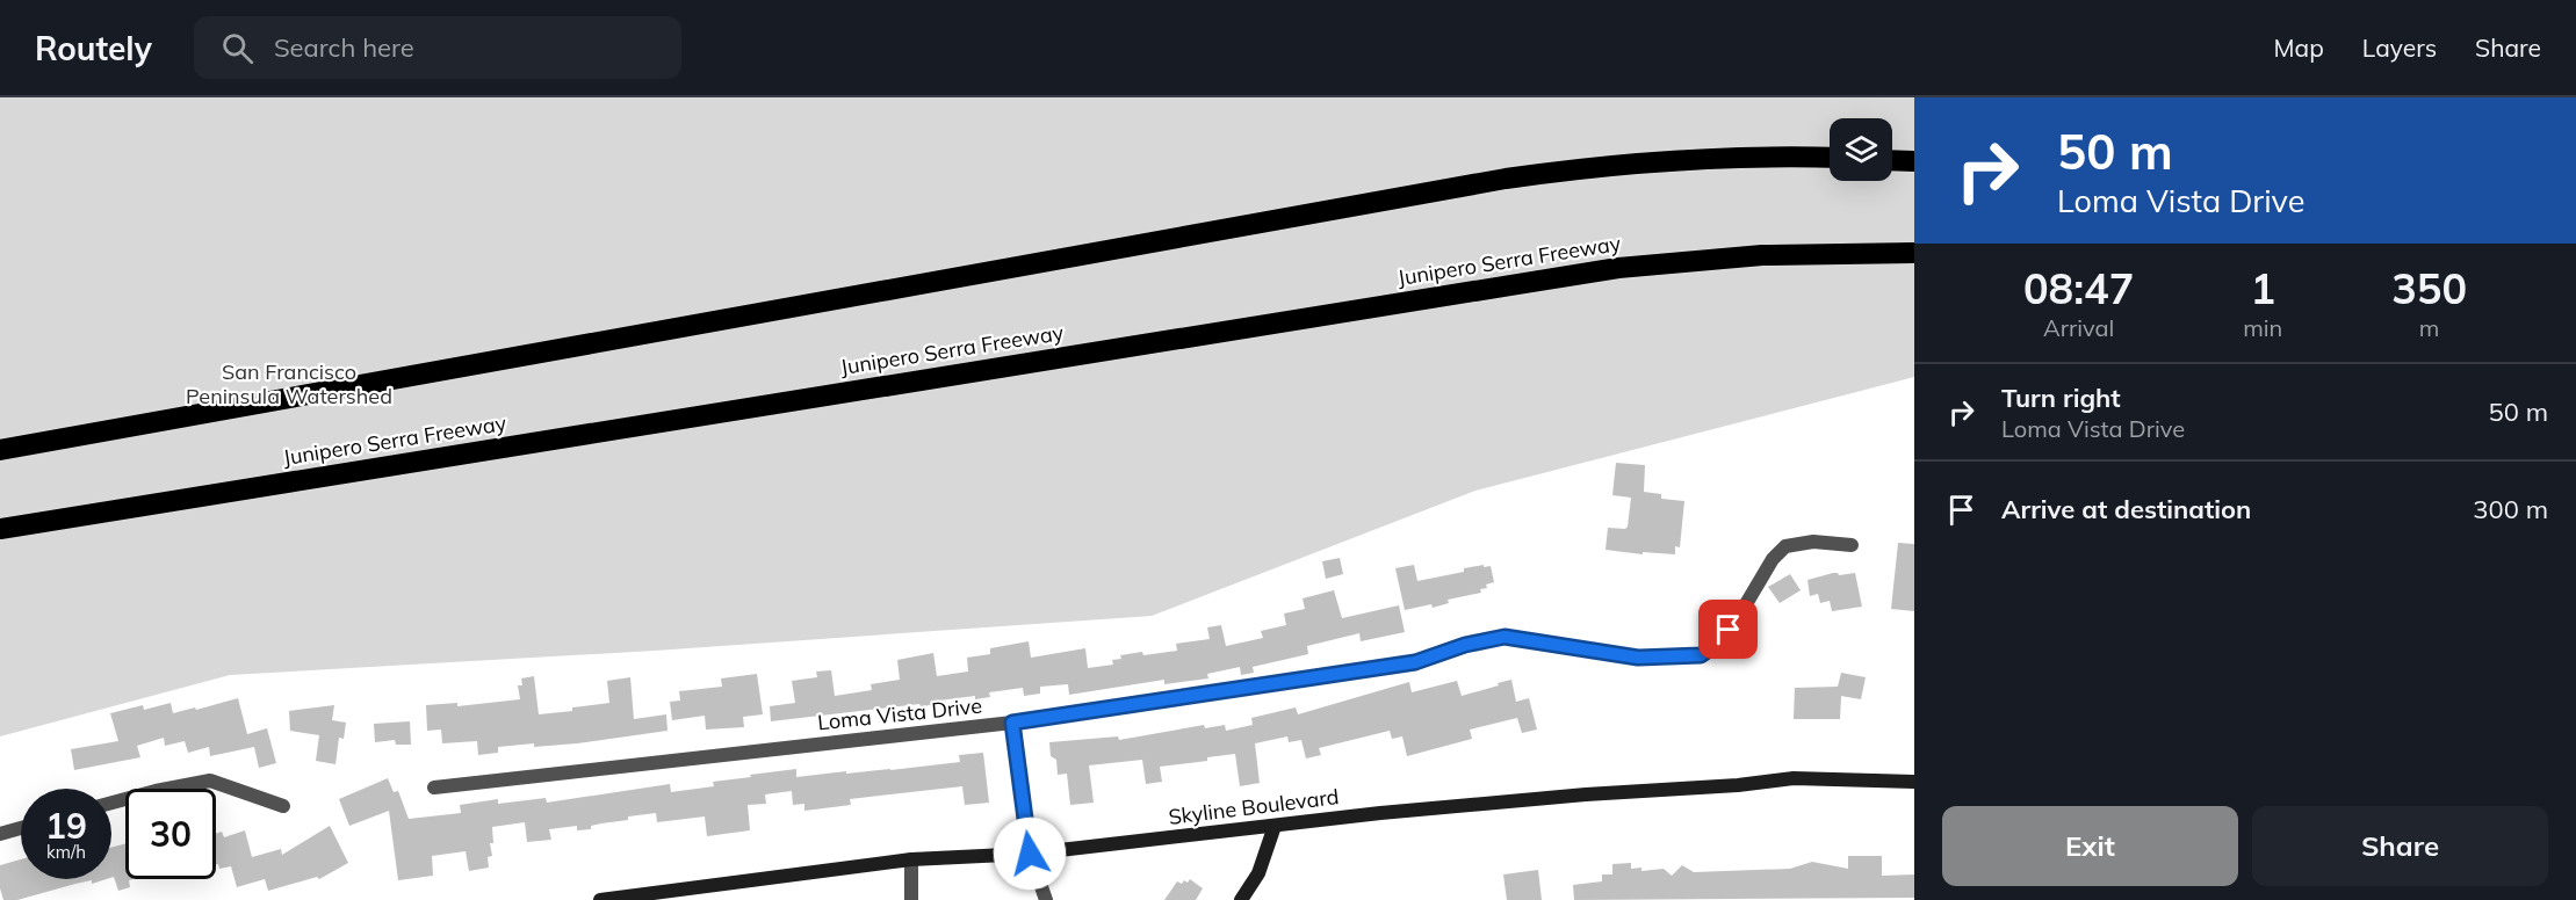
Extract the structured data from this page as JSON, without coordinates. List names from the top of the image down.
{
  "streets": {
    "highway": ["Junipero Serra Freeway"],
    "main road": ["Skyline Boulevard"],
    "street": ["Loma Vista Drive"]
  },
  "parks": ["San Francisco Peninsula Watershed"],
  "page": {
    "header": "Routely",
    "search": "Search here",
    "nav": ["Map", "Layers", "Share"],
    "turn": ["50 m", "Loma Vista Drive"],
    "eta": [
      "08:47",
      "Arrival",
      "1",
      "min",
      "350",
      "m"
    ],
    "list": [
      {
        "name": "Turn right",
        "note": "Loma Vista Drive",
        "value": "50 m"
      },
      {
        "name": "Arrive at destination",
        "value": "300 m"
      }
    ],
    "speed": "19 km/h",
    "limit": "30",
    "buttons": ["Exit", "Share"]
  }
}
